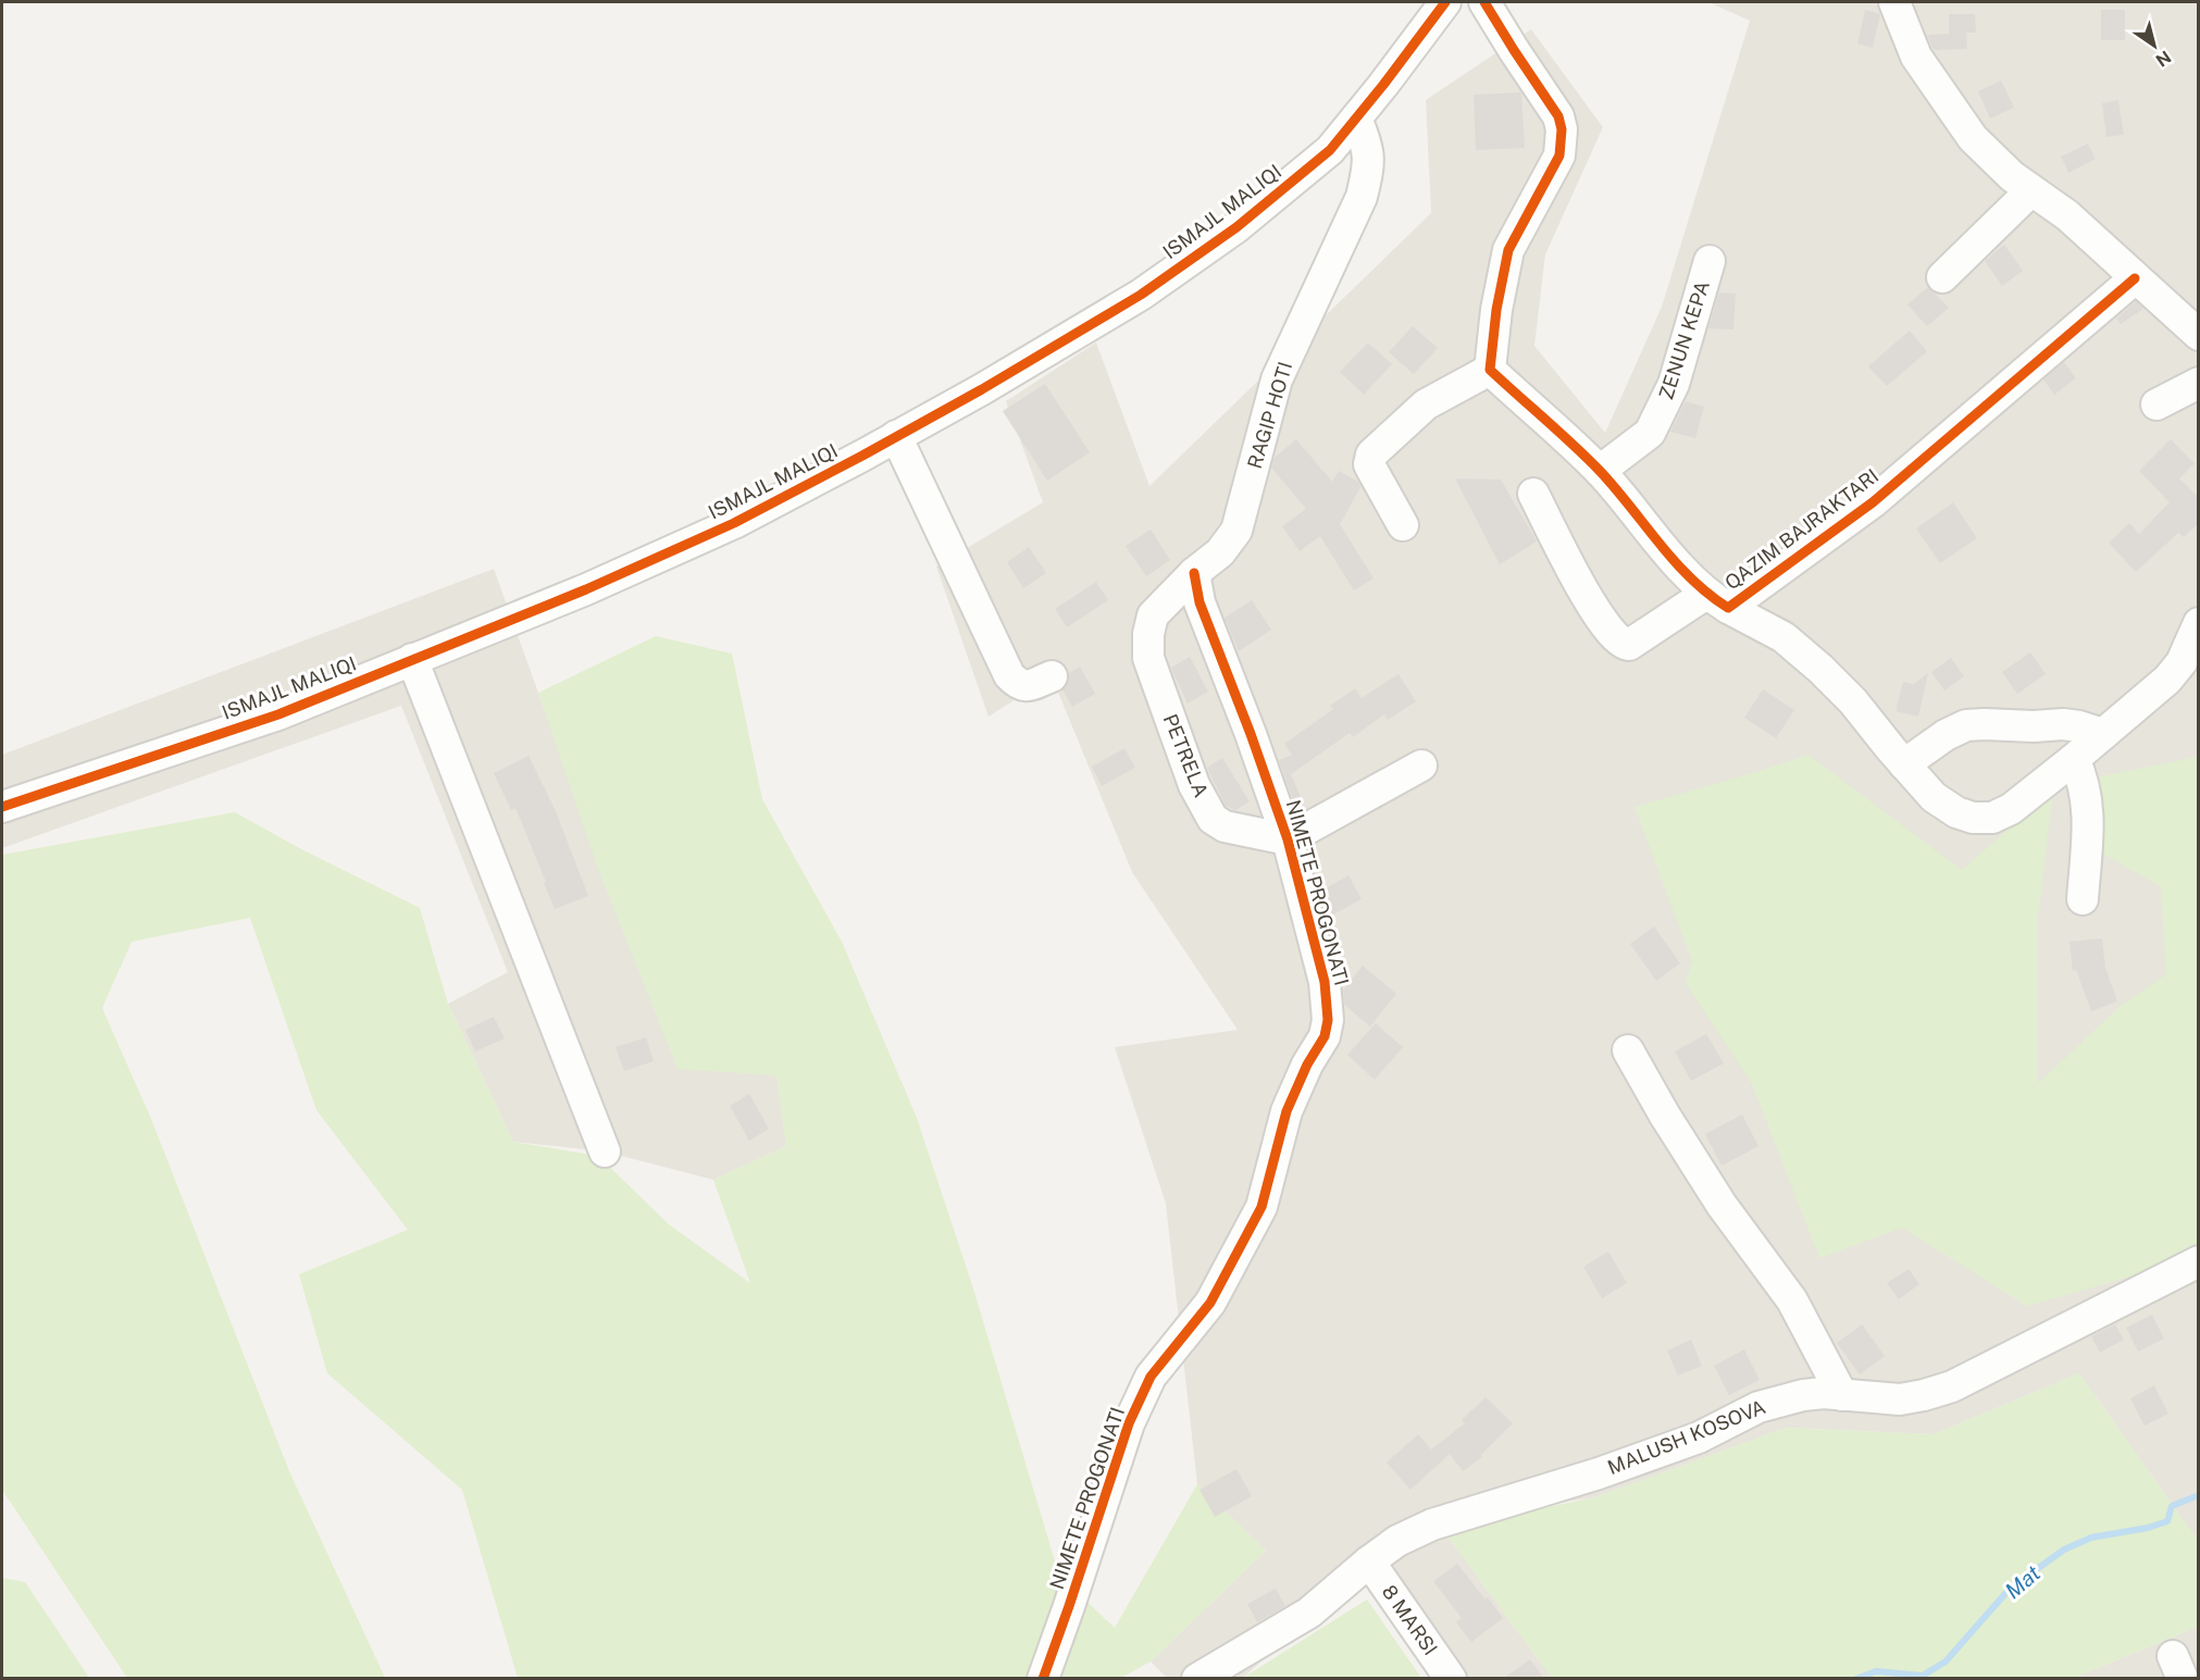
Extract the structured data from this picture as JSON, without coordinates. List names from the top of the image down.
{
  "streets": {
    "street": [
      "ISMAJL MALIQI",
      "ZENUN KEPA",
      "RAGIP HOTI",
      "QAZIM BAJRAKTARI",
      "PETRELA",
      "NIMETE PROGONATI",
      "MALUSH KOSOVA",
      "8 MARSI"
    ]
  },
  "crossings": [
    ["ISMAJL MALIQI", "RAGIP HOTI"],
    ["ZENUN KEPA", "QAZIM BAJRAKTARI"],
    ["RAGIP HOTI", "PETRELA"],
    ["RAGIP HOTI", "NIMETE PROGONATI"],
    ["PETRELA", "NIMETE PROGONATI"],
    ["MALUSH KOSOVA", "8 MARSI"]
  ],
  "water": ["Mat"],
  "north": "bottom right"
}
